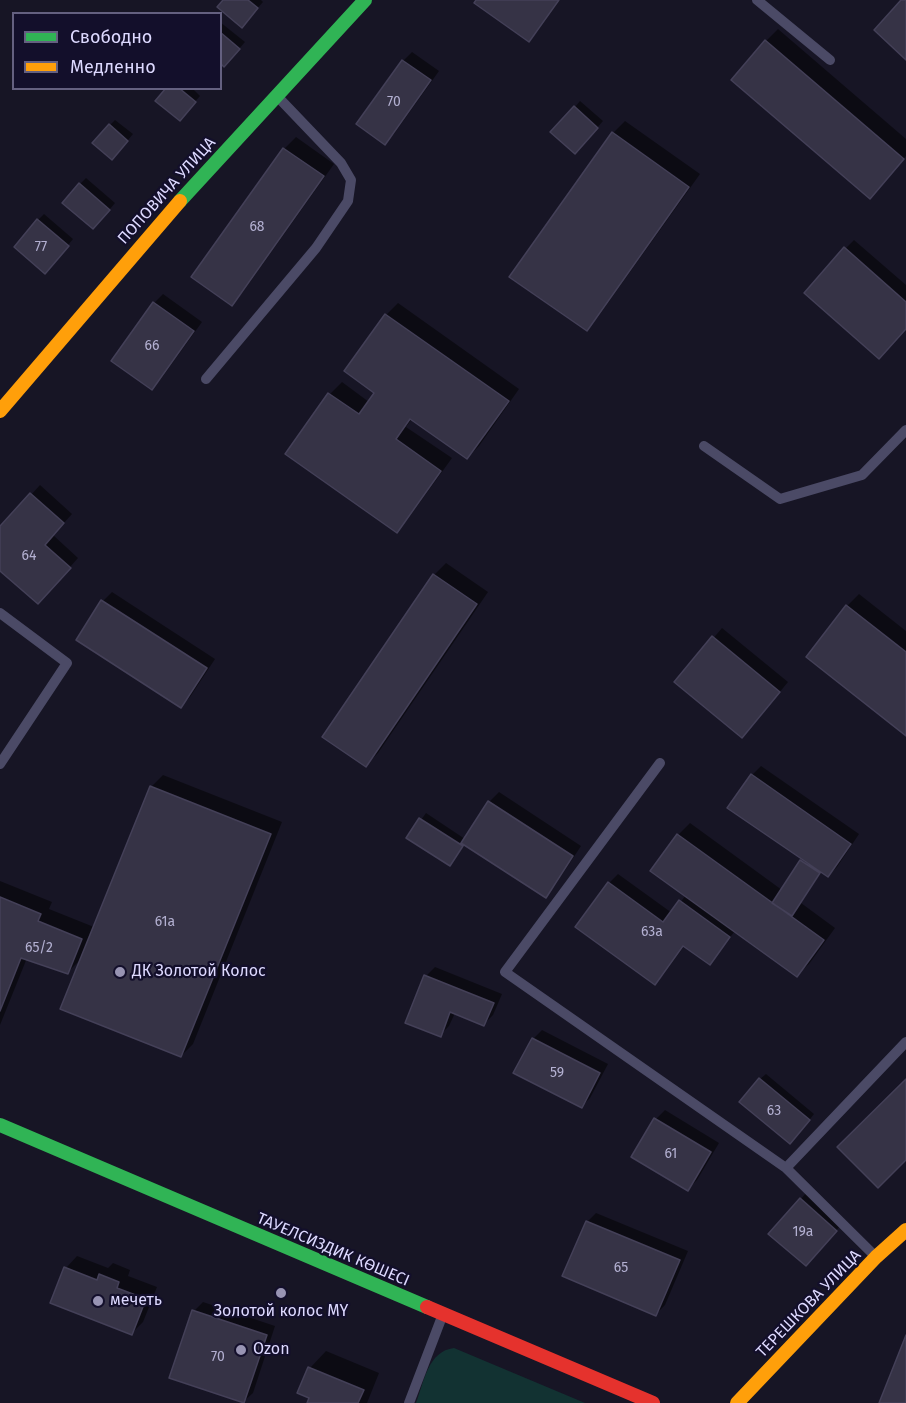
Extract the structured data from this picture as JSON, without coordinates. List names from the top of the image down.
{
  "streets": {
    "street": ["ПОПОВИЧА УЛИЦА", "ТАУЕЛСИЗДИК КӨШЕСІ", "ТЕРЕШКОВА УЛИЦА"]
  },
  "places": [
    "ДК Золотой Колос",
    "Золотой колос МҮ",
    "мечеть",
    "Ozon"
  ],
  "house_numbers": [
    "70",
    "68",
    "77",
    "66",
    "64",
    "61а",
    "63а",
    "65/2",
    "59",
    "63",
    "61",
    "19а",
    "65",
    "70"
  ],
  "legend": ["Свободно", "Медленно"]
}
